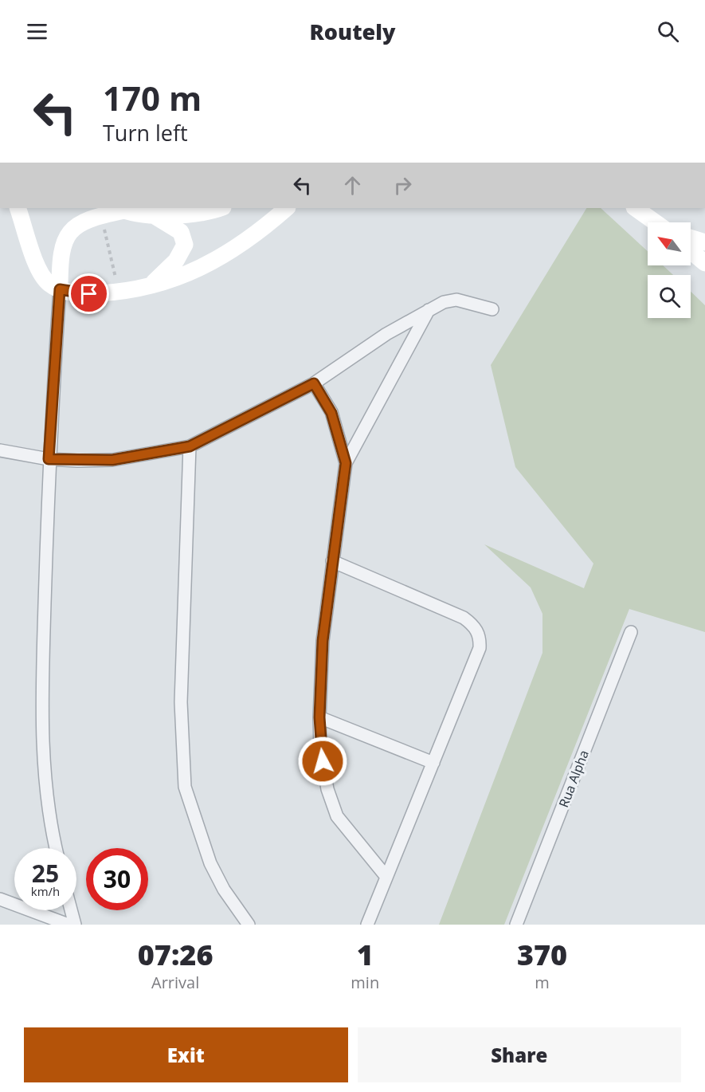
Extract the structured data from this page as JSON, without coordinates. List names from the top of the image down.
{
  "streets": {
    "street": ["Rua Alpha"]
  },
  "north": "top left",
  "page": {
    "header": "Routely",
    "turn": ["170 m", "Turn left"],
    "speed": "25 km/h",
    "limit": "30",
    "eta": [
      "07:26",
      "Arrival",
      "1",
      "min",
      "370",
      "m"
    ],
    "buttons": ["Exit", "Share"]
  }
}
